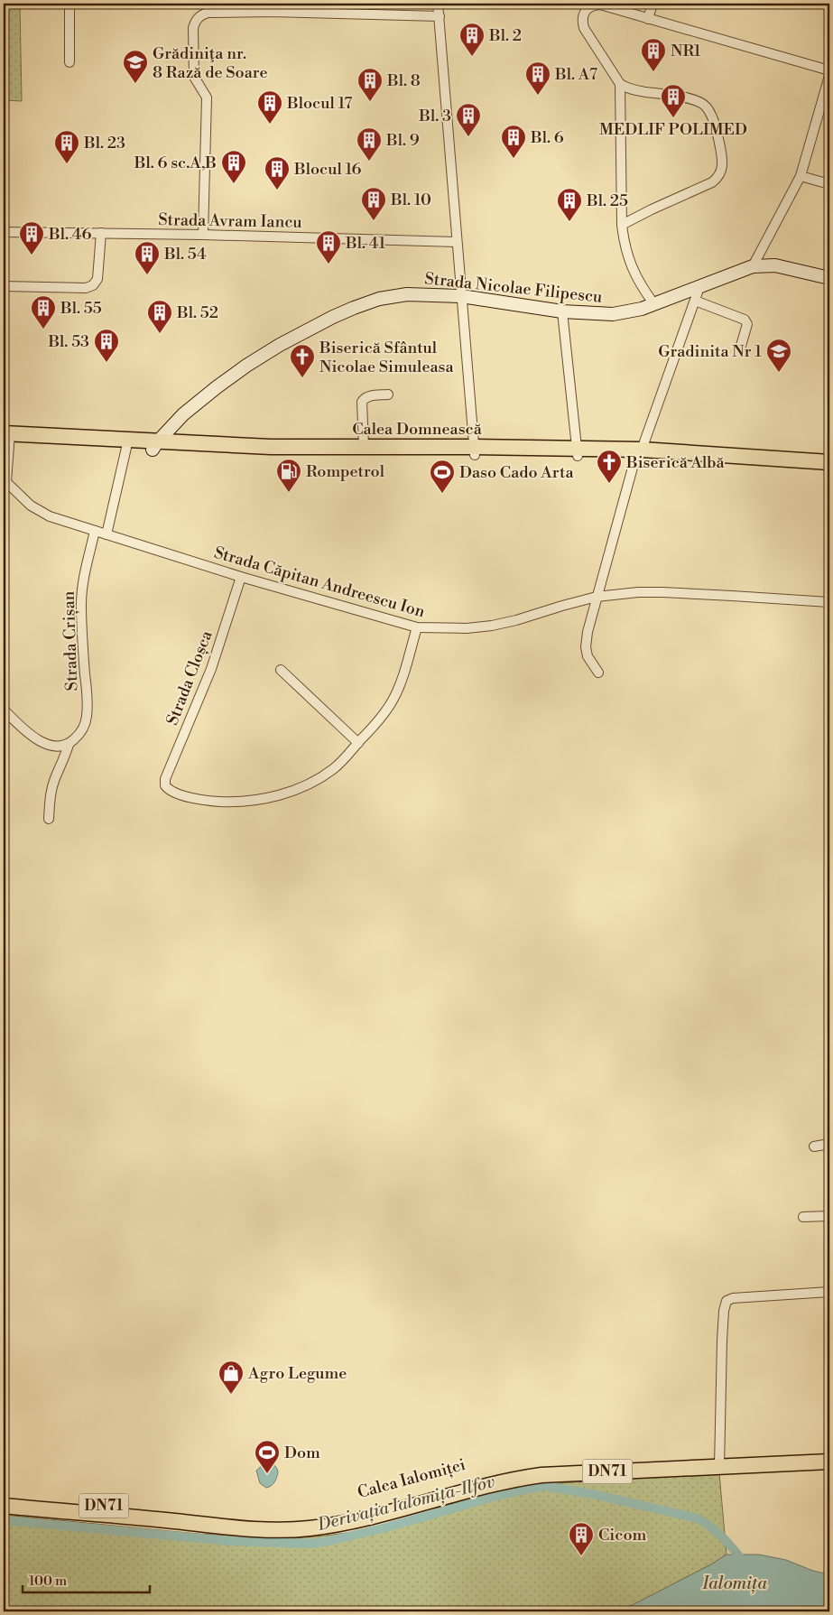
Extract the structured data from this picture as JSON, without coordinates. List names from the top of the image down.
{
  "streets": {
    "main road": ["Calea Domnească", "DN71", "Calea Ialomiței"],
    "street": [
      "Strada Avram Iancu",
      "Strada Nicolae Filipescu",
      "Strada Căpitan Andreescu Ion",
      "Strada Crișan",
      "Strada Cloșca"
    ]
  },
  "crossings": [
    ["Strada Nicolae Filipescu", "Calea Domnească"],
    ["Strada Căpitan Andreescu Ion", "Strada Crișan"],
    ["Strada Căpitan Andreescu Ion", "Strada Cloșca"],
    ["DN71", "Calea Ialomiței"]
  ],
  "water": ["Derivația Ialomița-Ilfov", "Ialomița"],
  "places": {
    "building": [
      "Bl. 2",
      "NR1",
      "Bl. A7",
      "Bl. 8",
      "MEDLIF POLIMED",
      "Blocul 17",
      "Bl. 3",
      "Bl. 6",
      "Bl. 9",
      "Bl. 23",
      "Bl. 6 sc.A,B",
      "Blocul 16",
      "Bl. 10",
      "Bl. 25",
      "Bl. 46",
      "Bl. 41",
      "Bl. 54",
      "Bl. 55",
      "Bl. 52",
      "Bl. 53",
      "Cicom"
    ],
    "school or university": ["Grădiniţa nr. 8 Rază de Soare", "Gradinita Nr 1"],
    "church": ["Biserică Sfântul Nicolae Simuleasa", "Biserică Albă"],
    "fuel station": ["Rompetrol"],
    "sports": ["Daso Cado Arta", "Dom"],
    "shop": ["Agro Legume"]
  },
  "scale_bar": "100 m"
}
